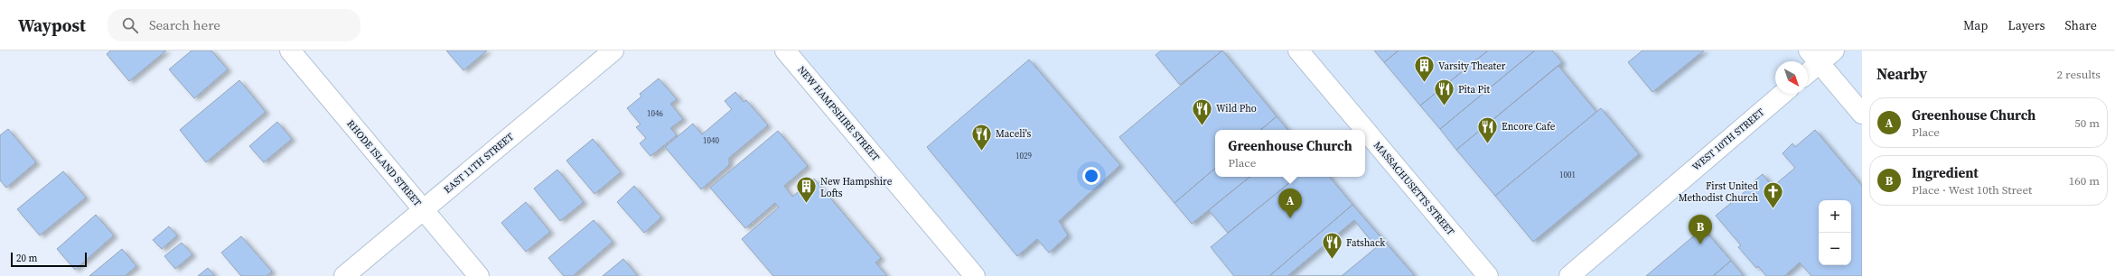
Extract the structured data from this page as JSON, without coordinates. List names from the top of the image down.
{
  "streets": {
    "street": [
      "NEW HAMPSHIRE STREET",
      "WEST 10TH STREET",
      "RHODE ISLAND STREET",
      "EAST 11TH STREET",
      "MASSACHUSETTS STREET"
    ]
  },
  "crossings": [
    ["RHODE ISLAND STREET", "EAST 11TH STREET"]
  ],
  "places": {
    "building": ["Varsity Theater", "New Hampshire Lofts"],
    "restaurant": [
      "Pita Pit",
      "Wild Pho",
      "Encore Cafe",
      "Maceli's",
      "Fatshack"
    ],
    "church": ["First United Methodist Church"]
  },
  "house_numbers": [
    "1046",
    "1040",
    "1029",
    "1001"
  ],
  "scale_bar": "20 m",
  "north": "bottom right",
  "page": {
    "header": "Waypost",
    "search": "Search here",
    "nav": ["Map", "Layers", "Share"],
    "heading": ["Nearby", "2 results"],
    "list": [
      {
        "mark": "A",
        "name": "Greenhouse Church",
        "note": "Place",
        "value": "50 m"
      },
      {
        "mark": "B",
        "name": "Ingredient",
        "note": "Place · West 10th Street",
        "value": "160 m"
      }
    ],
    "popup": ["Greenhouse Church", "Place"],
    "pins": ["A", "B"],
    "map_buttons": ["+", "−"],
    "scale": "20 m"
  }
}
